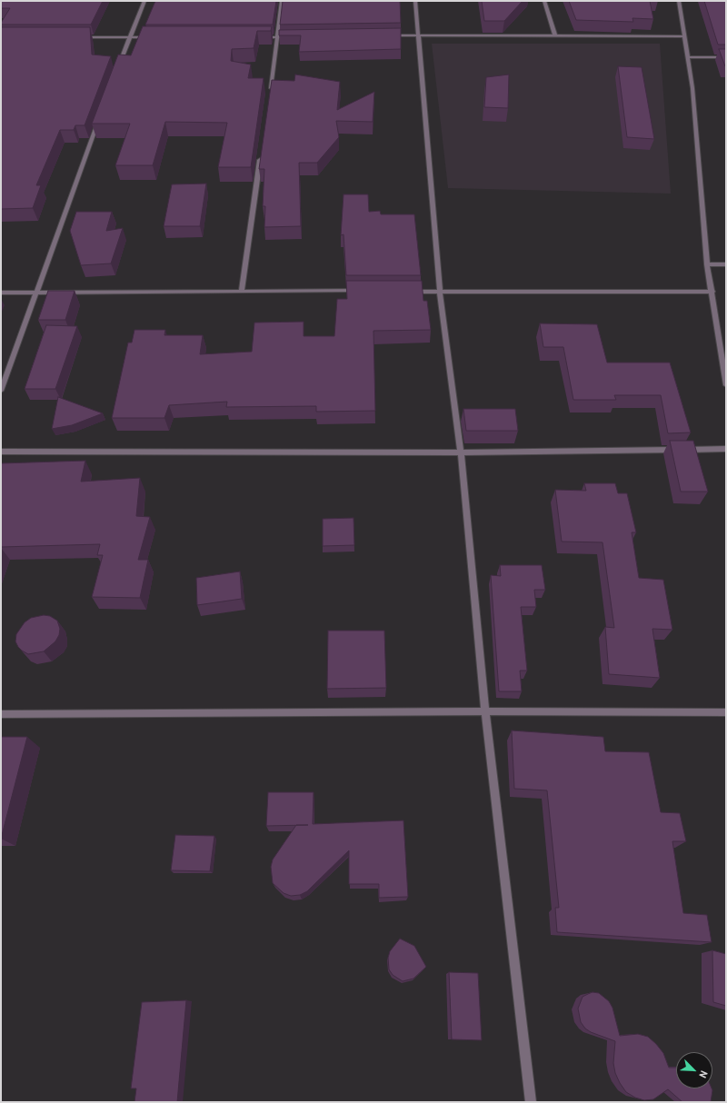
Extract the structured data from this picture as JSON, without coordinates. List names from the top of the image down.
{
  "north": "bottom right"
}
